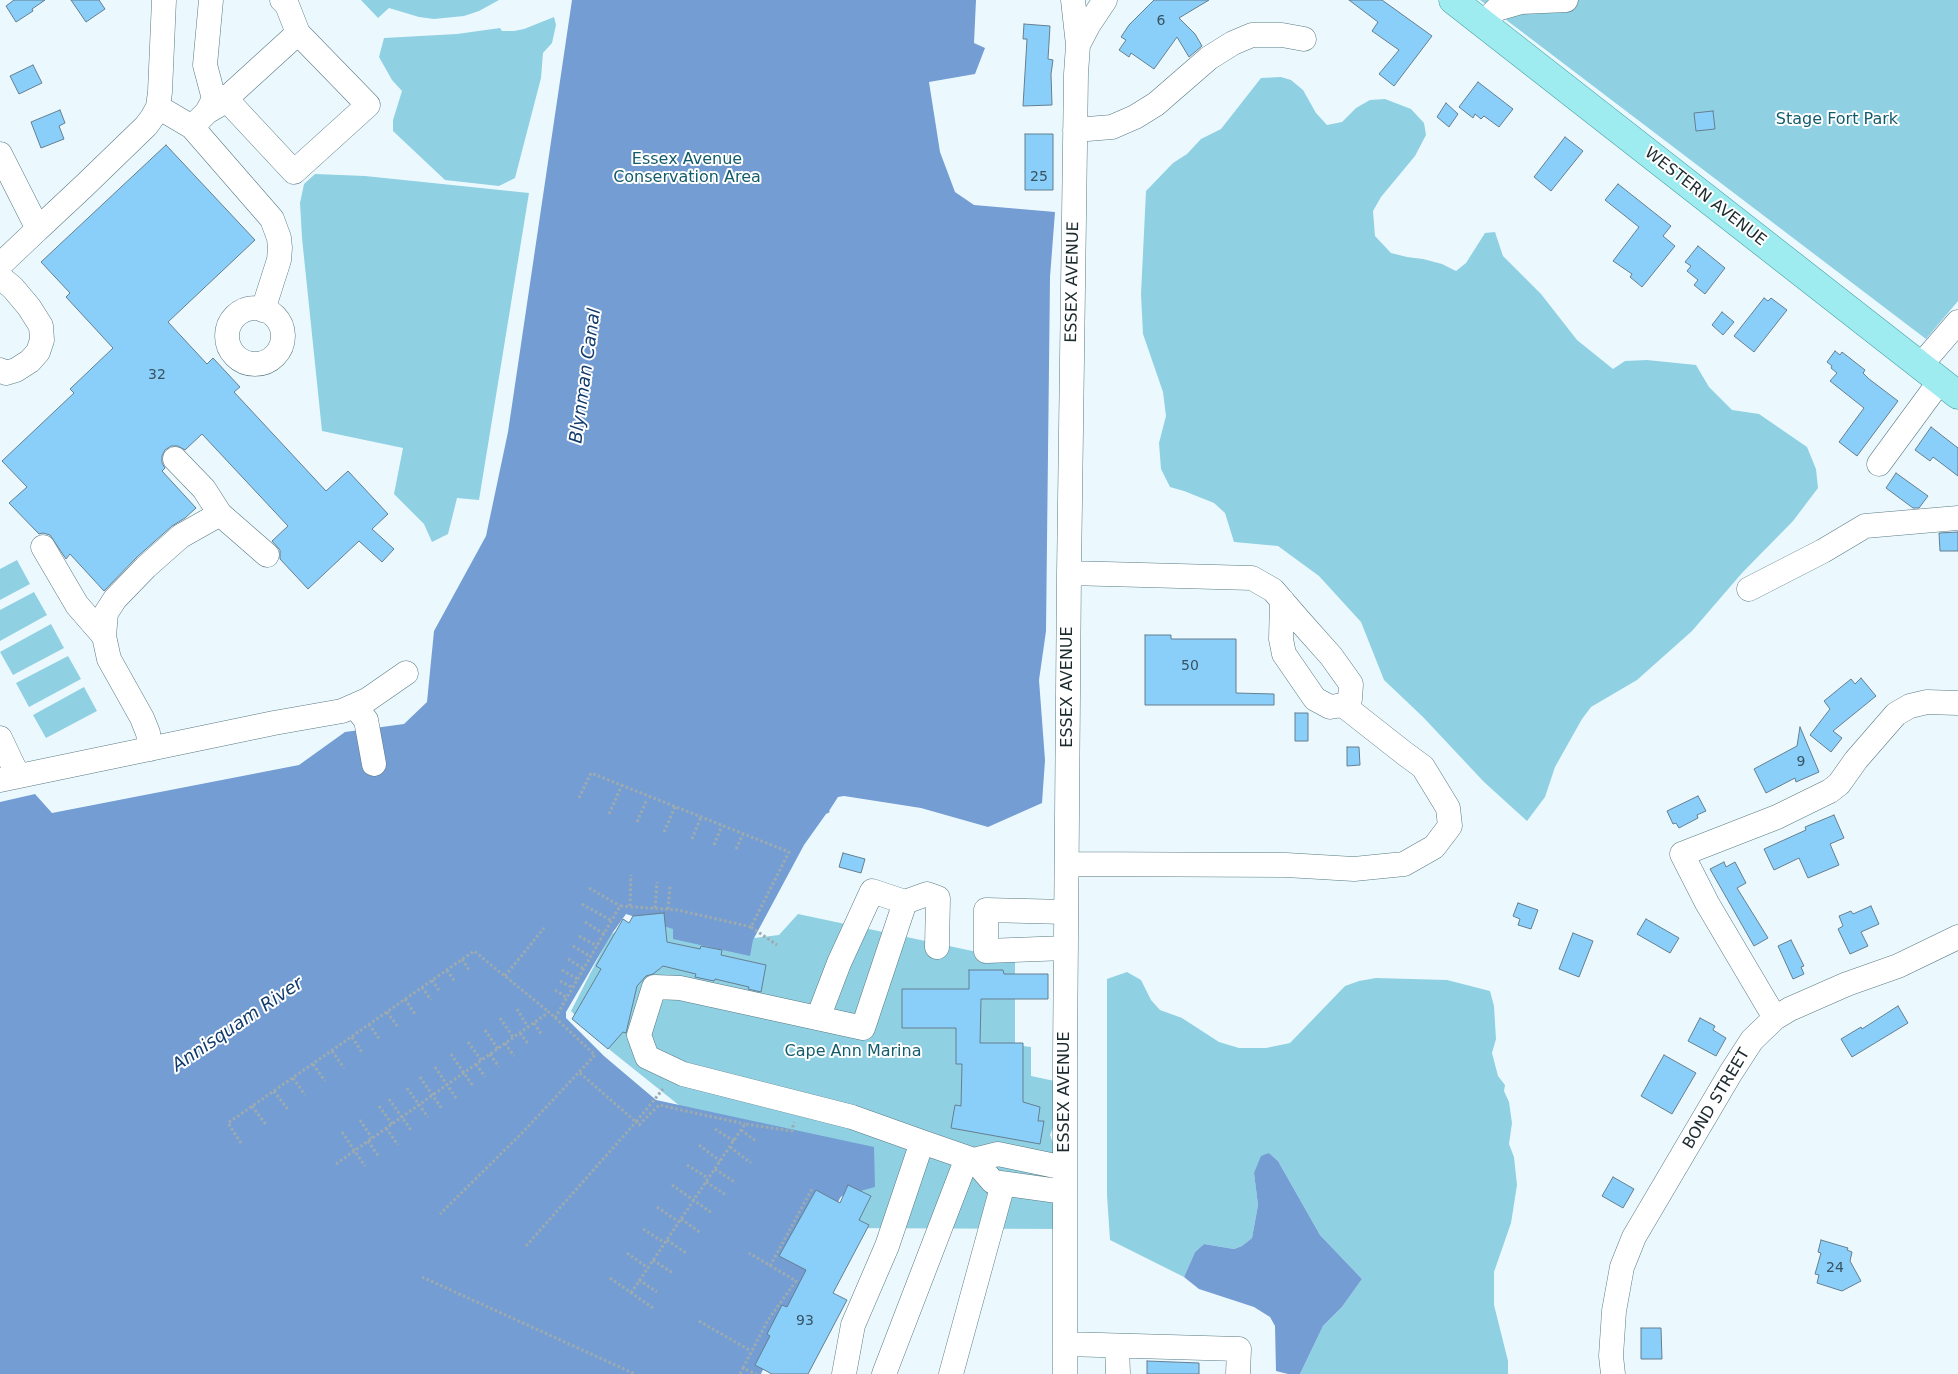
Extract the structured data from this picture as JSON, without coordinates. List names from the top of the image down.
{
  "streets": {
    "main road": ["WESTERN AVENUE"],
    "street": ["ESSEX AVENUE", "BOND STREET"]
  },
  "water": ["Blynman Canal", "Annisquam River"],
  "parks": ["Stage Fort Park", "Essex Avenue Conservation Area", "Cape Ann Marina"],
  "house_numbers": [
    "6",
    "25",
    "32",
    "50",
    "9",
    "24",
    "93"
  ]
}
